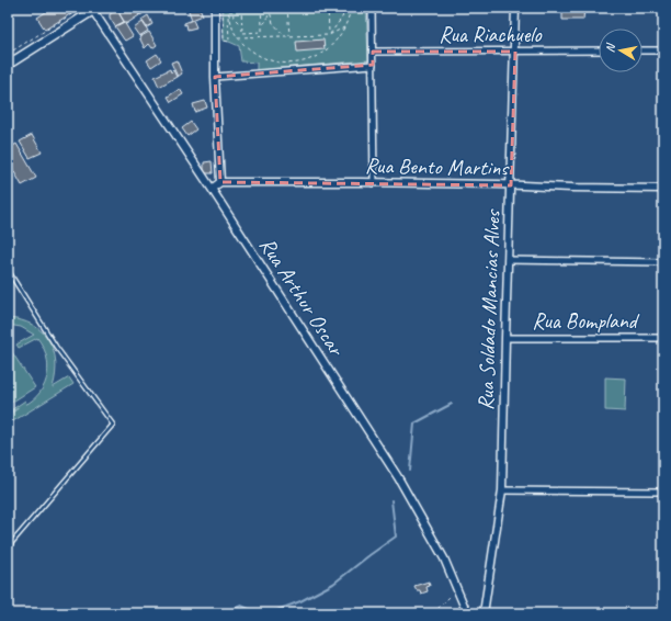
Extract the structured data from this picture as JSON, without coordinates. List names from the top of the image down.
{
  "streets": {
    "street": [
      "Rua Riachuelo",
      "Rua Bento Martins",
      "Rua Arthur Oscar",
      "Rua Soldado Mancias Alves",
      "Rua Bompland"
    ]
  },
  "crossings": [
    ["Rua Riachuelo", "Rua Soldado Mancias Alves"],
    ["Rua Bento Martins", "Rua Soldado Mancias Alves"],
    ["Rua Soldado Mancias Alves", "Rua Bompland"]
  ],
  "north": "left"
}
